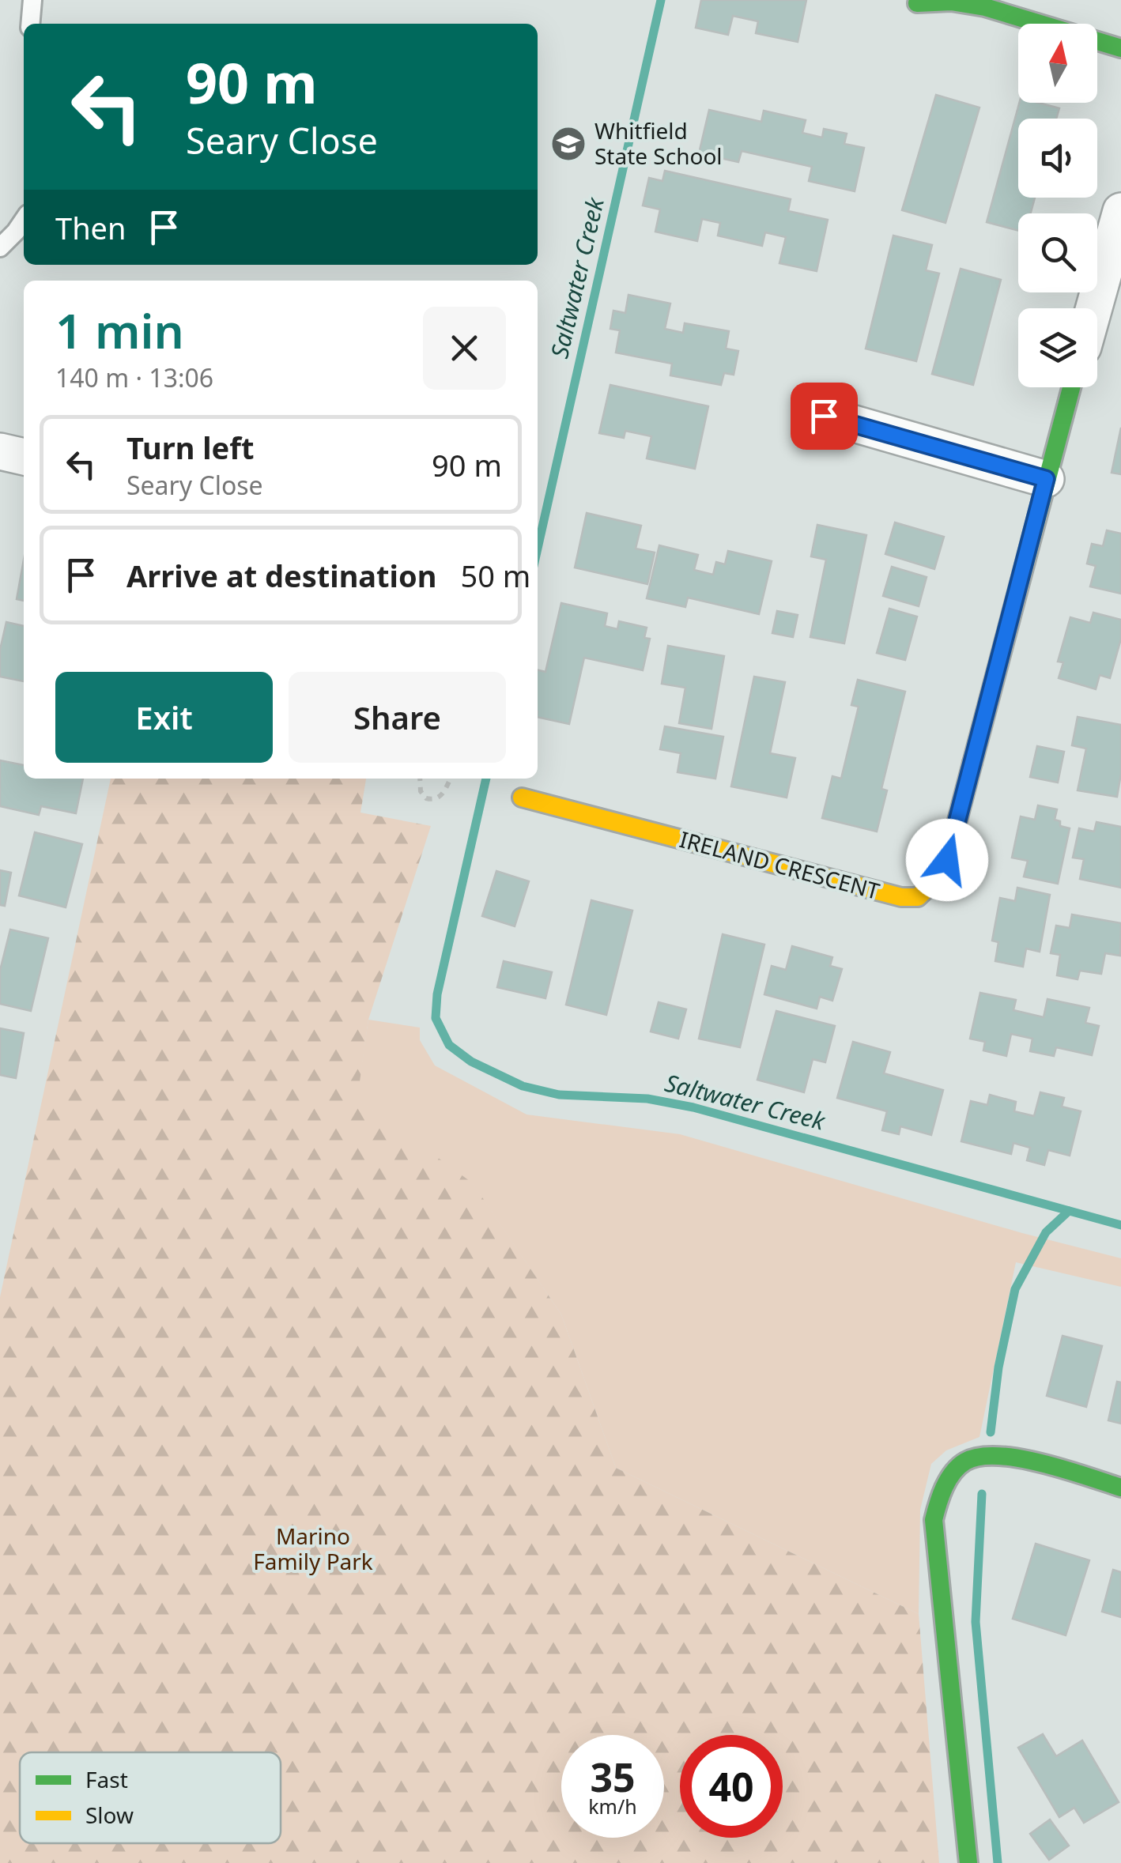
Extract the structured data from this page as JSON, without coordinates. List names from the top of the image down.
{
  "streets": {
    "street": ["IRELAND CRESCENT"]
  },
  "water": ["Saltwater Creek"],
  "parks": ["Marino Family Park"],
  "places": {
    "school or university": ["Whitfield State School"]
  },
  "legend": ["Fast", "Slow"],
  "north": "top",
  "page": {
    "turn": ["90 m", "Seary Close"],
    "then": "Then",
    "heading": ["1 min", "140 m · 13:06"],
    "list": [
      {
        "name": "Turn left",
        "note": "Seary Close",
        "value": "90 m"
      },
      {
        "name": "Arrive at destination",
        "value": "50 m"
      }
    ],
    "buttons": ["Exit", "Share"],
    "speed": "35 km/h",
    "limit": "40"
  }
}
